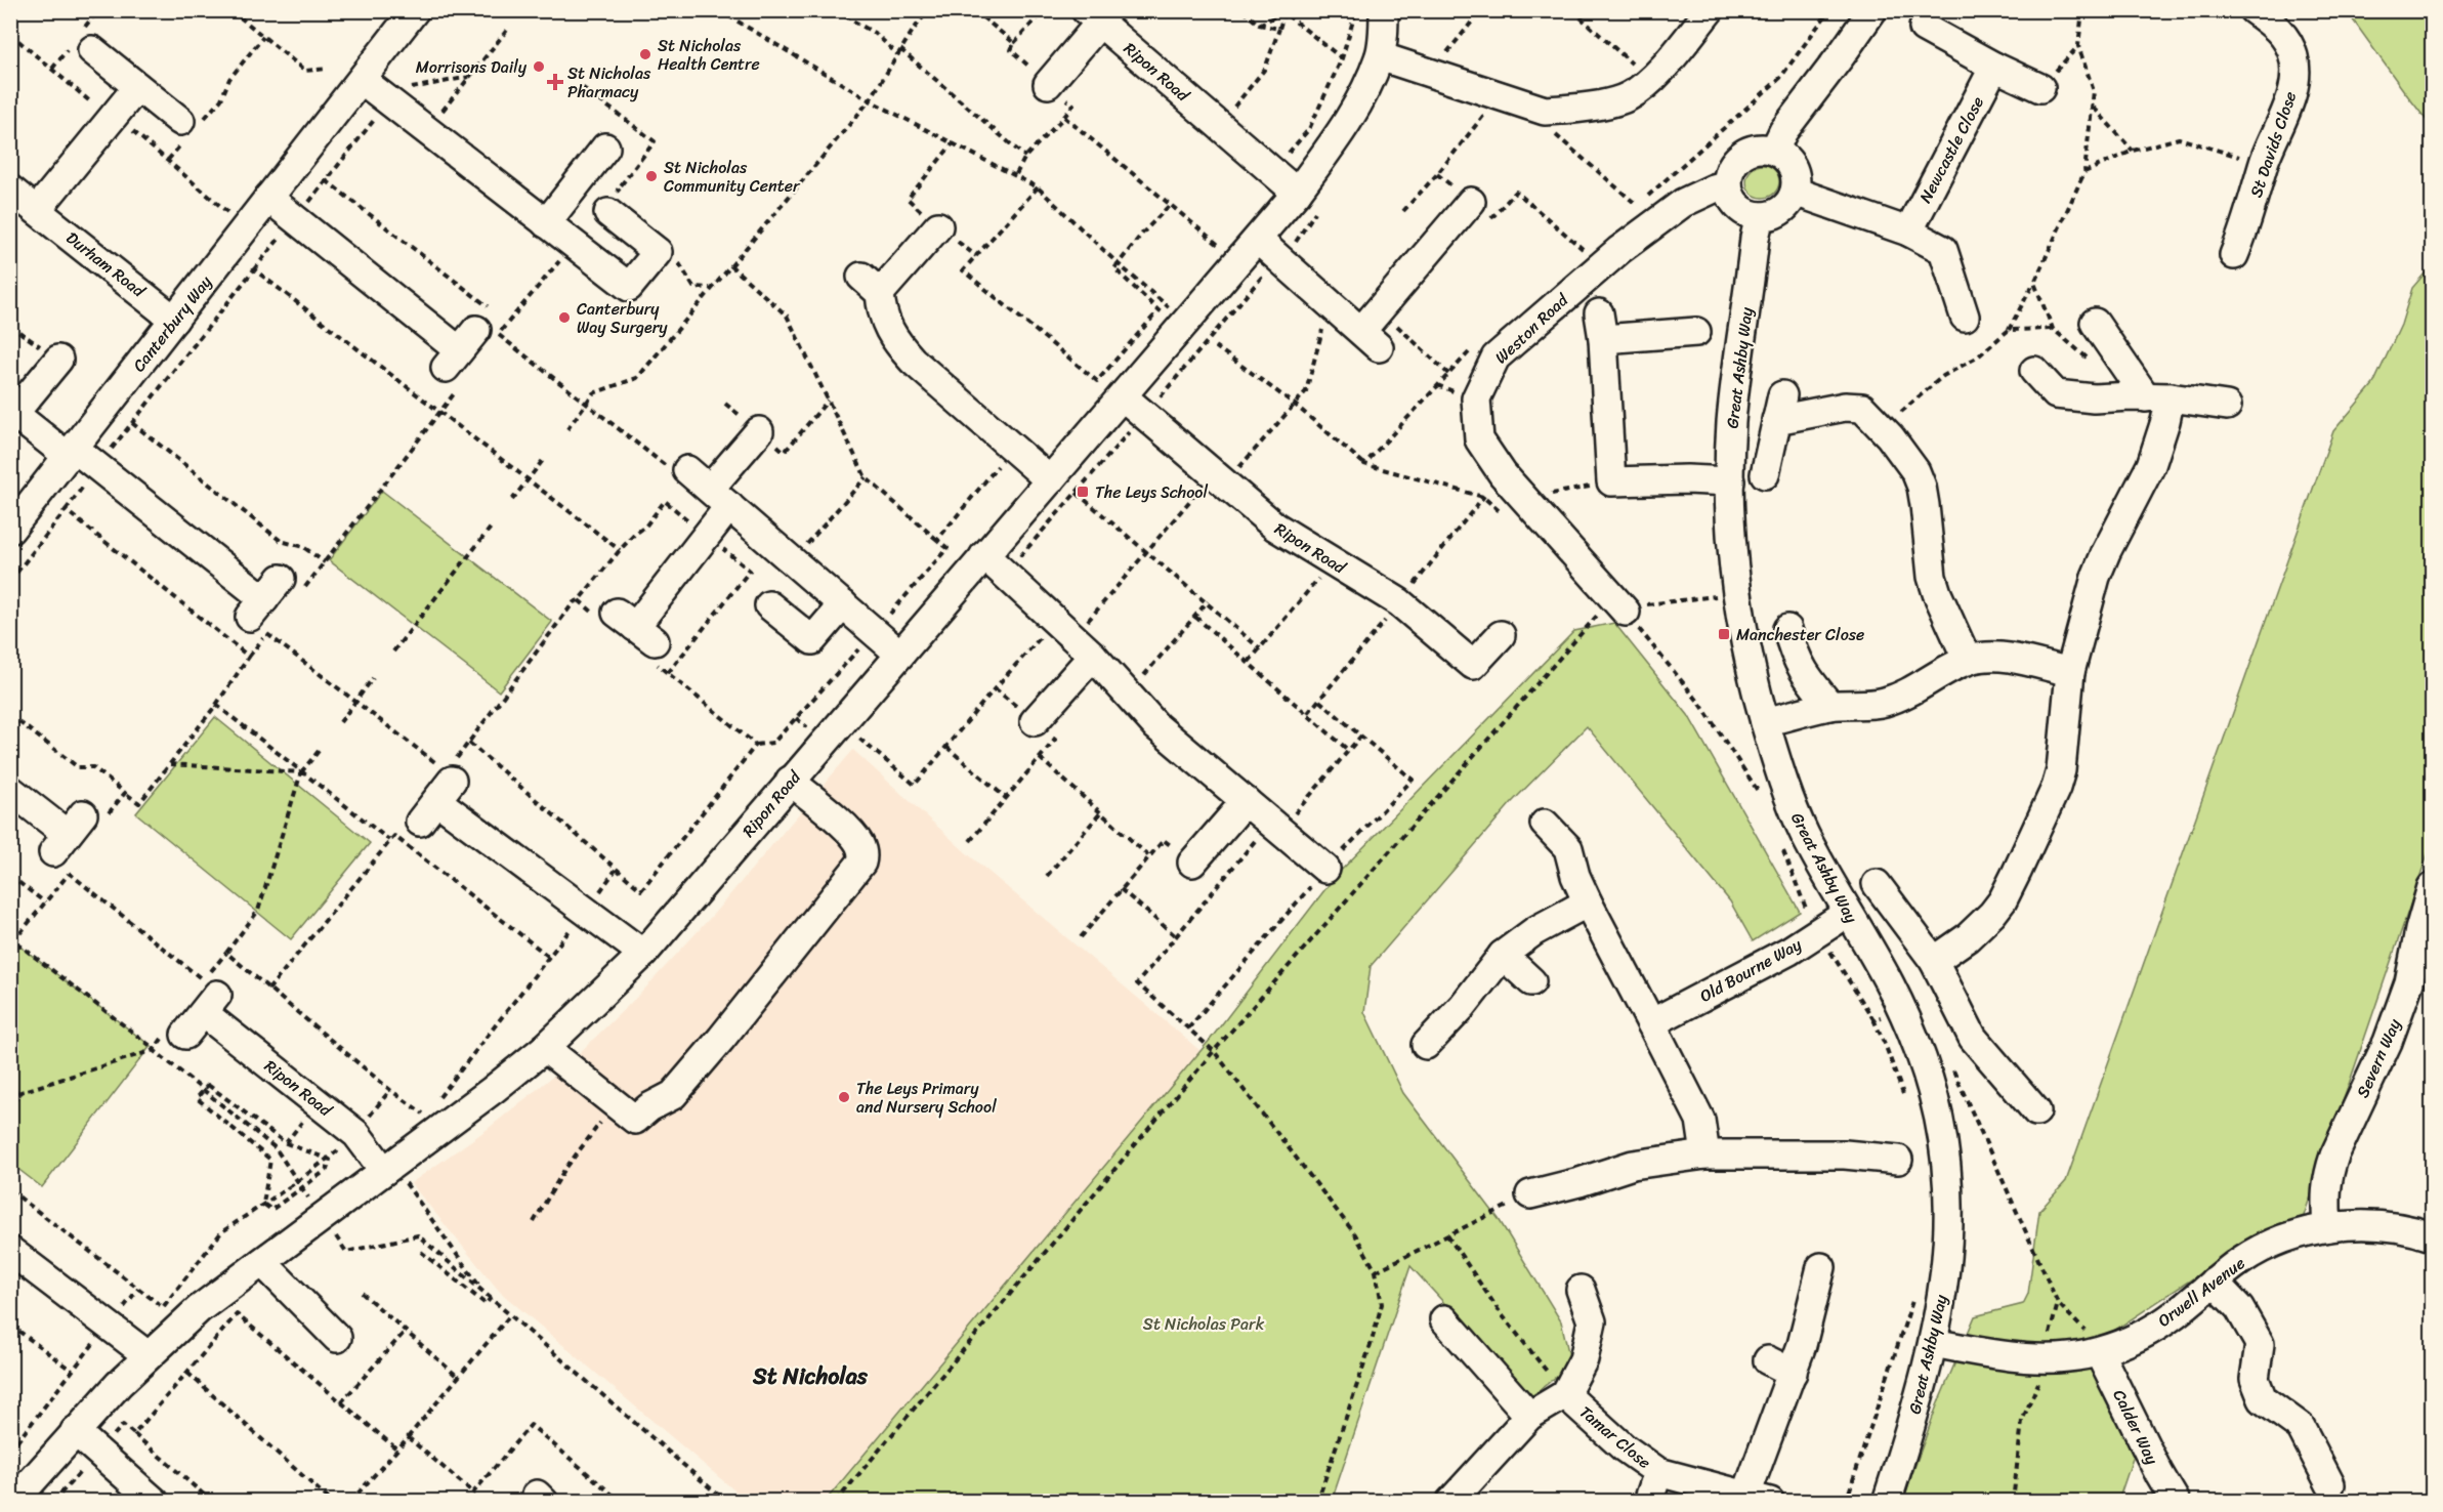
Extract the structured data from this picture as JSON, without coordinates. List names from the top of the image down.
{
  "streets": {
    "street": [
      "Ripon Road",
      "St Davids Close",
      "Newcastle Close",
      "Durham Road",
      "Canterbury Way",
      "Weston Road",
      "Great Ashby Way",
      "Old Bourne Way",
      "Severn Way",
      "Orwell Avenue",
      "Calder Way",
      "Tamar Close"
    ]
  },
  "crossings": [
    ["Durham Road", "Canterbury Way"],
    ["Weston Road", "Great Ashby Way"],
    ["Great Ashby Way", "Old Bourne Way"],
    ["Great Ashby Way", "Orwell Avenue"],
    ["Severn Way", "Orwell Avenue"],
    ["Orwell Avenue", "Calder Way"]
  ],
  "districts": ["St Nicholas"],
  "parks": ["St Nicholas Park"],
  "places": {
    "other": [
      "St Nicholas Health Centre",
      "Morrisons Daily",
      "St Nicholas Community Center",
      "Canterbury Way Surgery",
      "The Leys Primary and Nursery School"
    ],
    "health": ["St Nicholas Pharmacy"],
    "transit": ["The Leys School", "Manchester Close"]
  }
}
